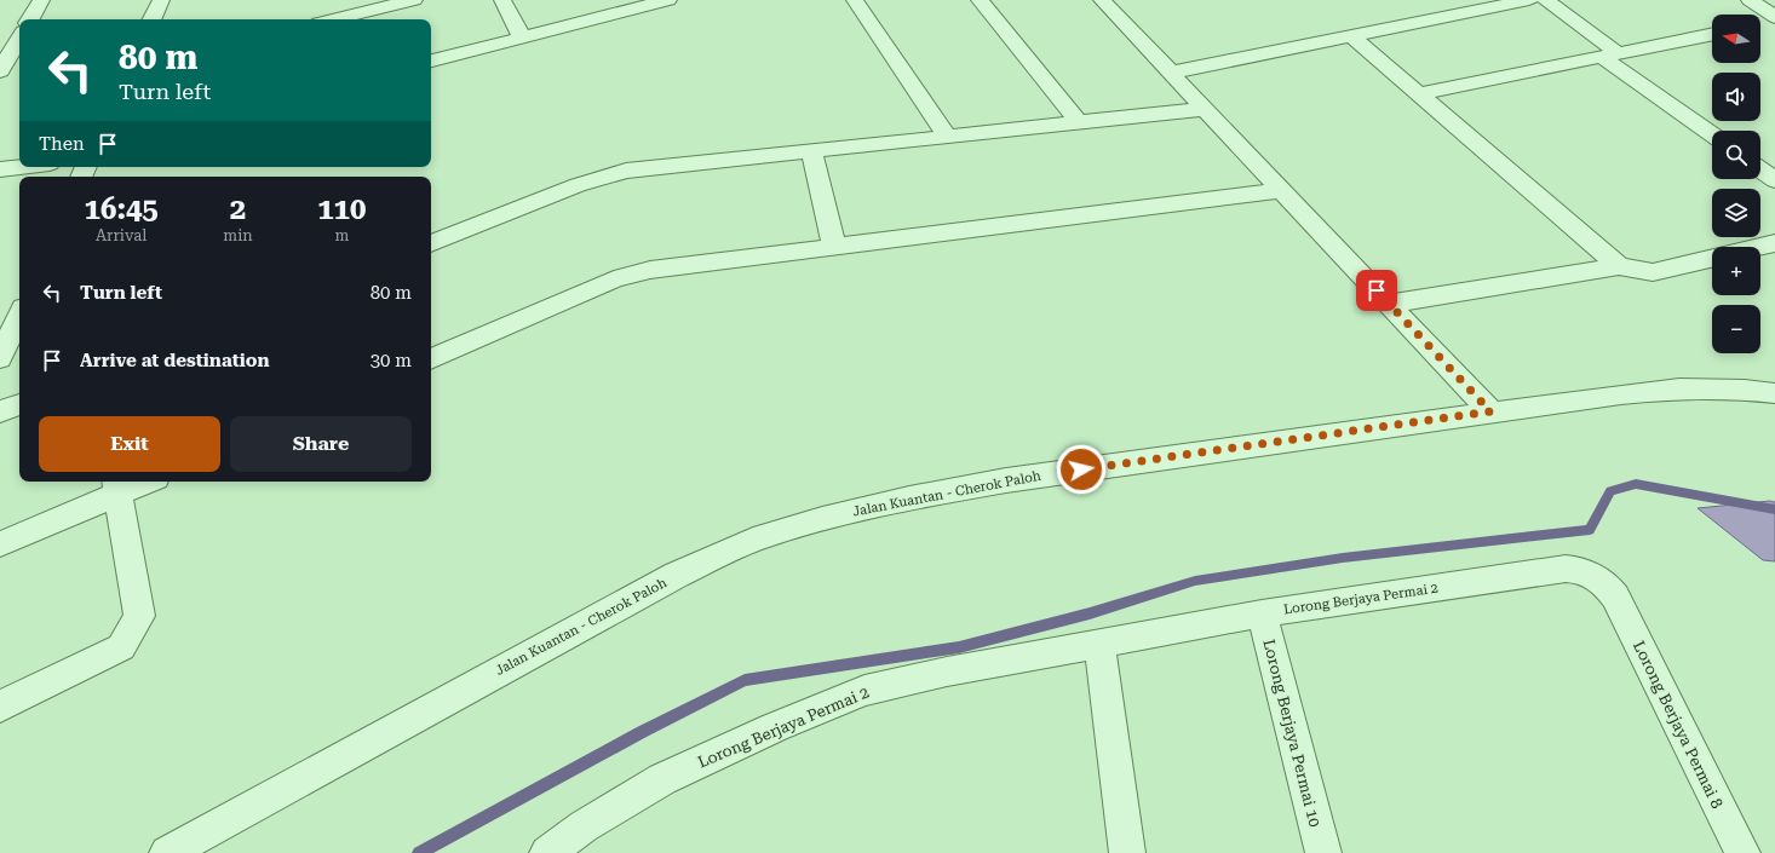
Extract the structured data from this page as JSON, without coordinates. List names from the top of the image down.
{
  "streets": {
    "street": [
      "Jalan Kuantan - Cherok Paloh",
      "Lorong Berjaya Permai 2",
      "Lorong Berjaya Permai 8",
      "Lorong Berjaya Permai 10"
    ]
  },
  "crossings": [
    ["Lorong Berjaya Permai 2", "Lorong Berjaya Permai 8"],
    ["Lorong Berjaya Permai 2", "Lorong Berjaya Permai 10"]
  ],
  "north": "left",
  "page": {
    "map_buttons": ["+", "−"],
    "turn": ["80 m", "Turn left"],
    "then": "Then",
    "eta": [
      "16:45",
      "Arrival",
      "2",
      "min",
      "110",
      "m"
    ],
    "list": [
      {
        "name": "Turn left",
        "value": "80 m"
      },
      {
        "name": "Arrive at destination",
        "value": "30 m"
      }
    ],
    "buttons": ["Exit", "Share"]
  }
}
